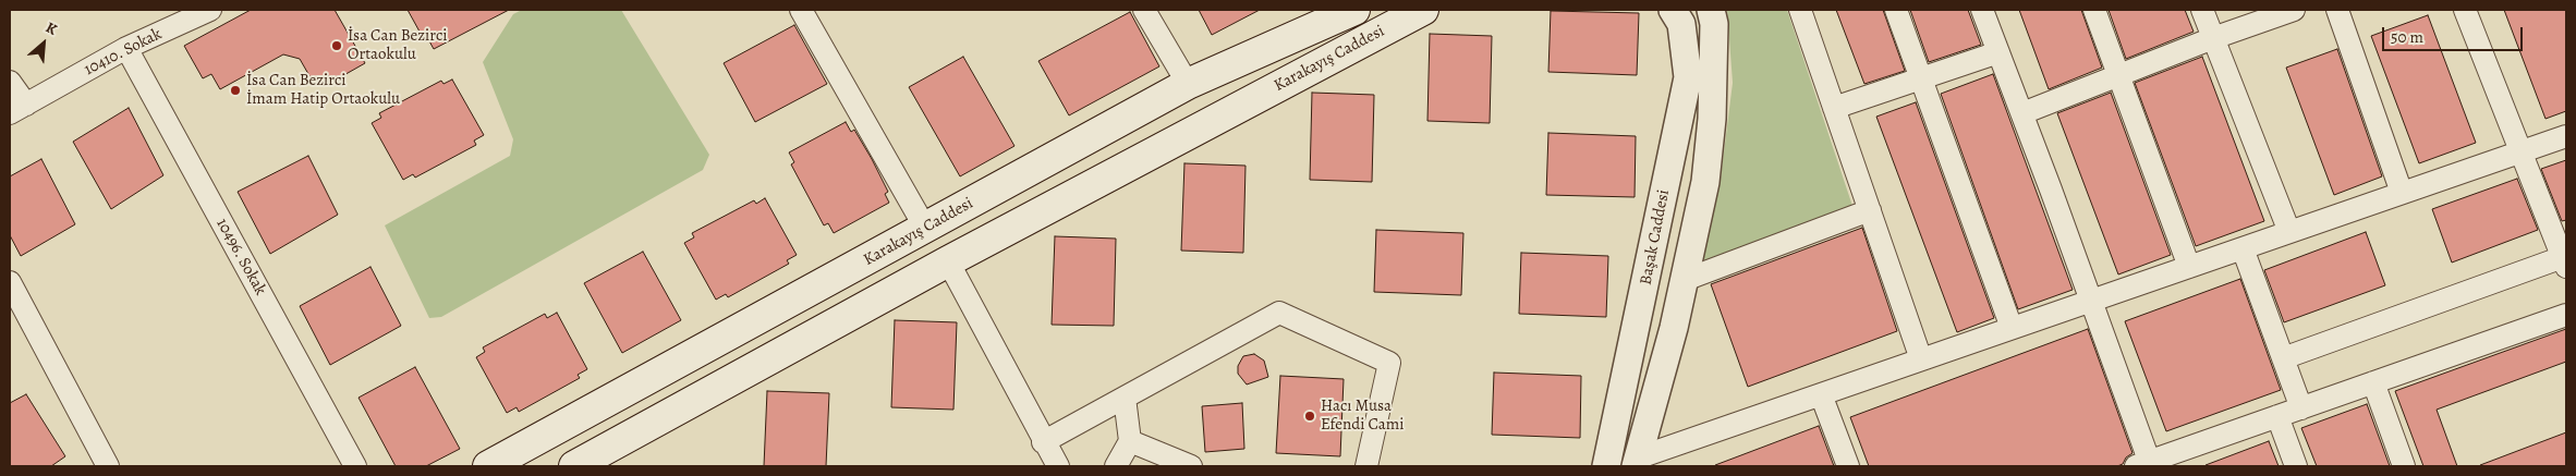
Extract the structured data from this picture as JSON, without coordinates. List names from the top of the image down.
{
  "streets": {
    "main road": ["Karakayış Caddesi"],
    "street": ["10410. Sokak", "Başak Caddesi", "10496. Sokak"]
  },
  "crossings": [
    ["10410. Sokak", "10496. Sokak"]
  ],
  "places": ["İsa Can Bezirci Ortaokulu", "İsa Can Bezirci İmam Hatip Ortaokulu", "Hacı Musa Efendi Cami"],
  "scale_bar": "50 m",
  "north": "top right"
}
